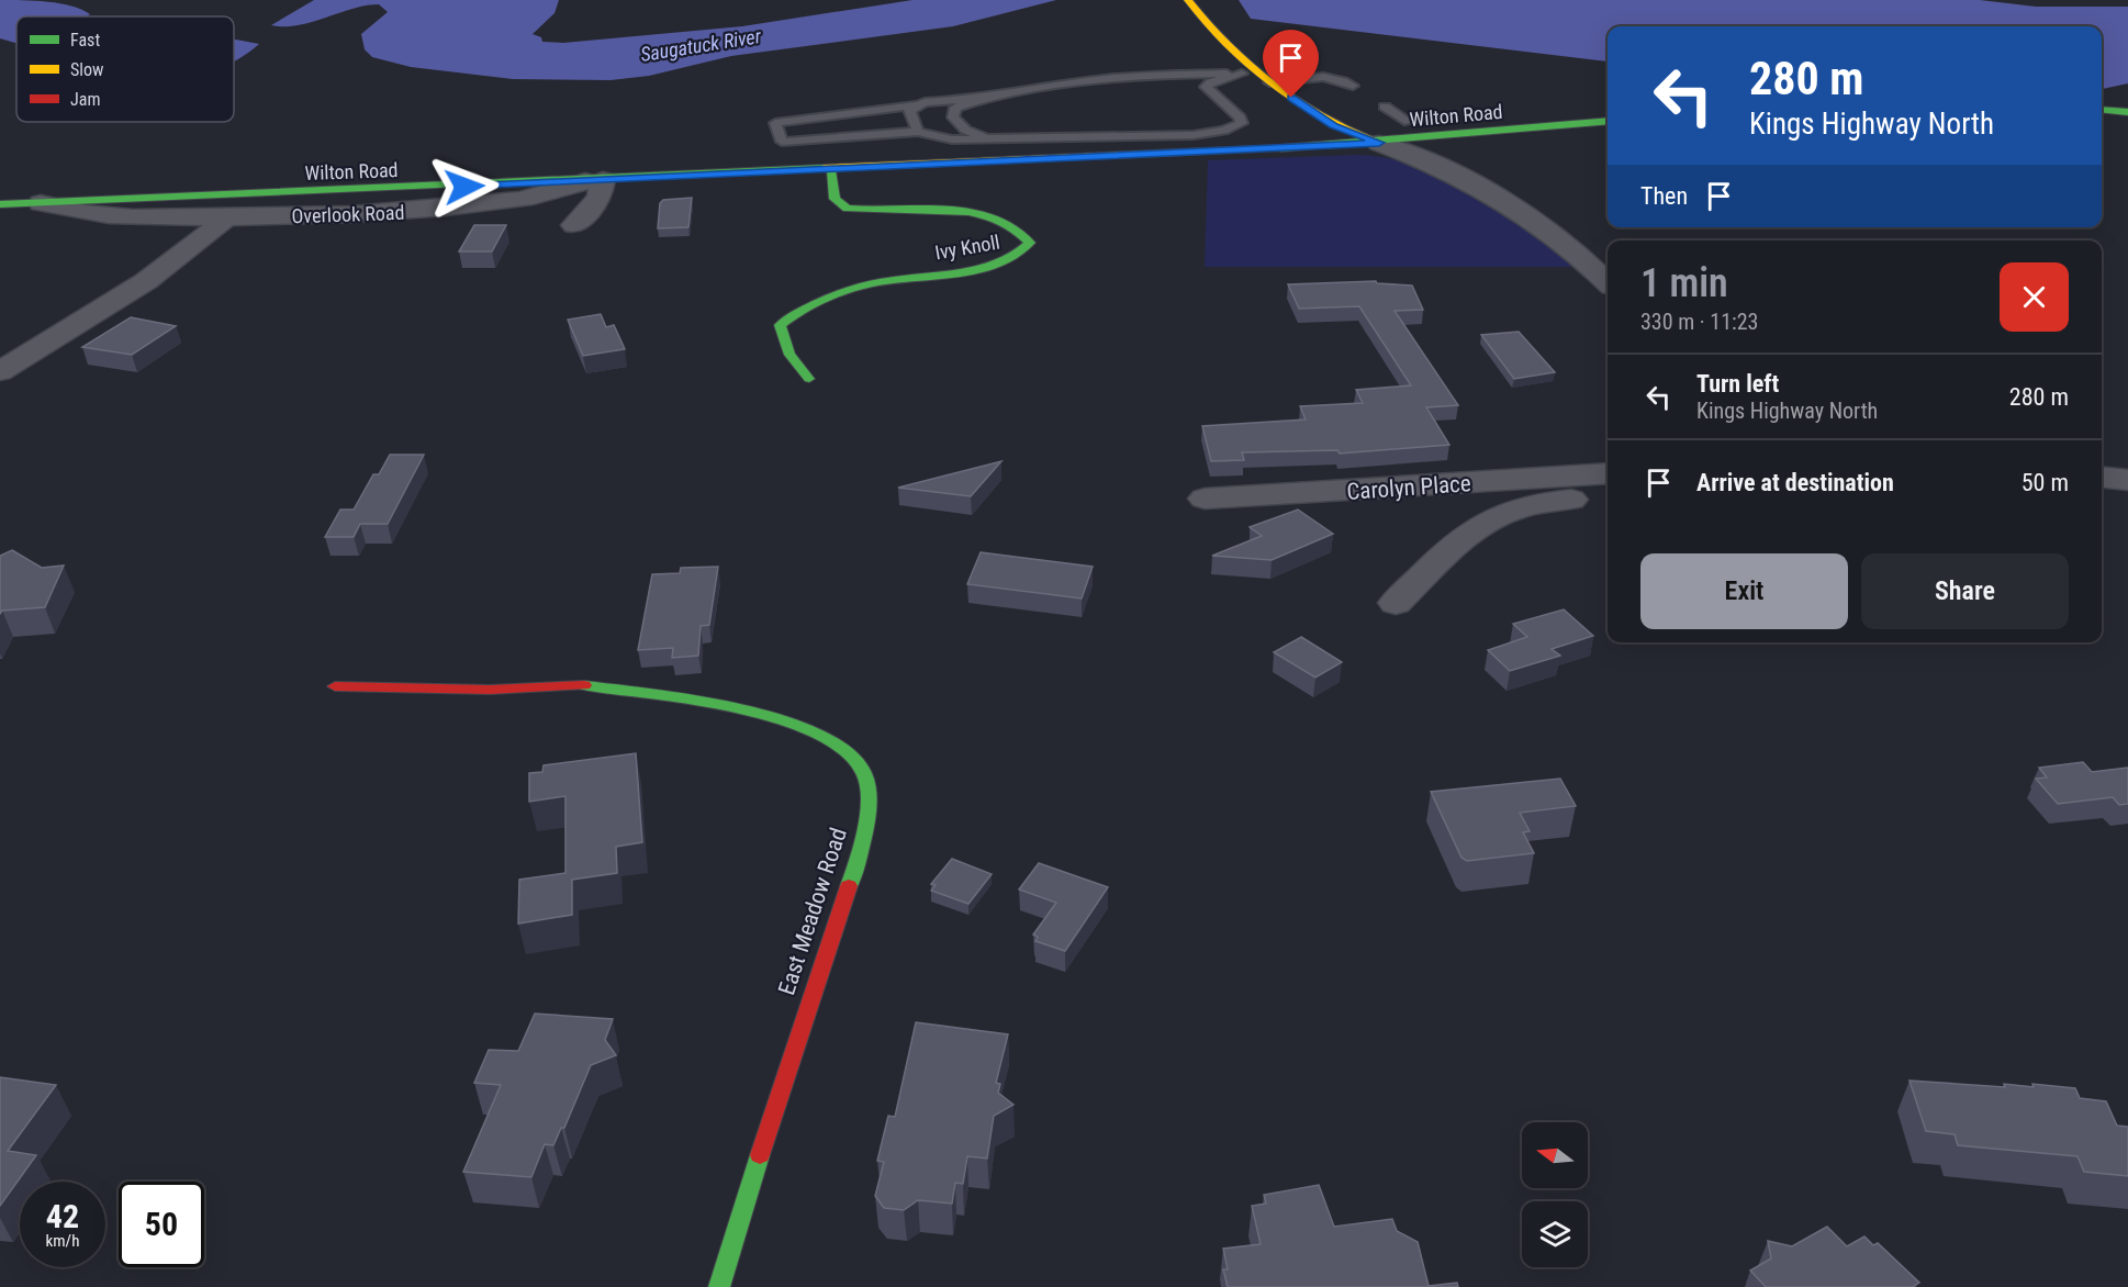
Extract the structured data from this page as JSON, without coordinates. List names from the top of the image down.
{
  "streets": {
    "main road": ["Wilton Road", "Ivy Knoll", "East Meadow Road"],
    "street": ["Overlook Road", "Carolyn Place"]
  },
  "crossings": [
    ["Wilton Road", "Overlook Road"],
    ["Wilton Road", "Ivy Knoll"]
  ],
  "water": ["Saugatuck River"],
  "legend": ["Fast", "Slow", "Jam"],
  "north": "left",
  "page": {
    "turn": ["280 m", "Kings Highway North"],
    "then": "Then",
    "heading": ["1 min", "330 m · 11:23"],
    "list": [
      {
        "name": "Turn left",
        "note": "Kings Highway North",
        "value": "280 m"
      },
      {
        "name": "Arrive at destination",
        "value": "50 m"
      }
    ],
    "buttons": ["Exit", "Share"],
    "speed": "42 km/h",
    "limit": "50"
  }
}
